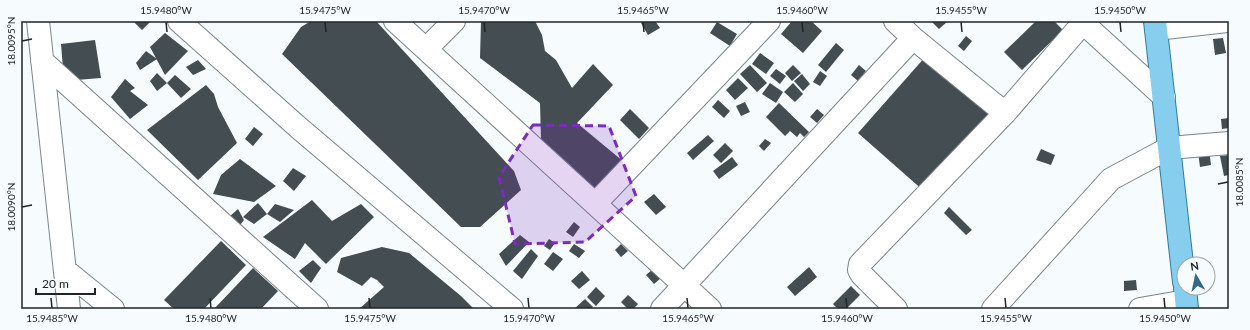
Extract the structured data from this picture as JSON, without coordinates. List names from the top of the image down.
{
  "scale_bar": "20 m",
  "north": "top",
  "coordinates": [
    "15.9480°W",
    "15.9475°W",
    "15.9470°W",
    "15.9465°W",
    "15.9460°W",
    "15.9455°W",
    "15.9450°W",
    "18.0095°N",
    "18.0085°N",
    "18.0090°N",
    "15.9485°W"
  ]
}
